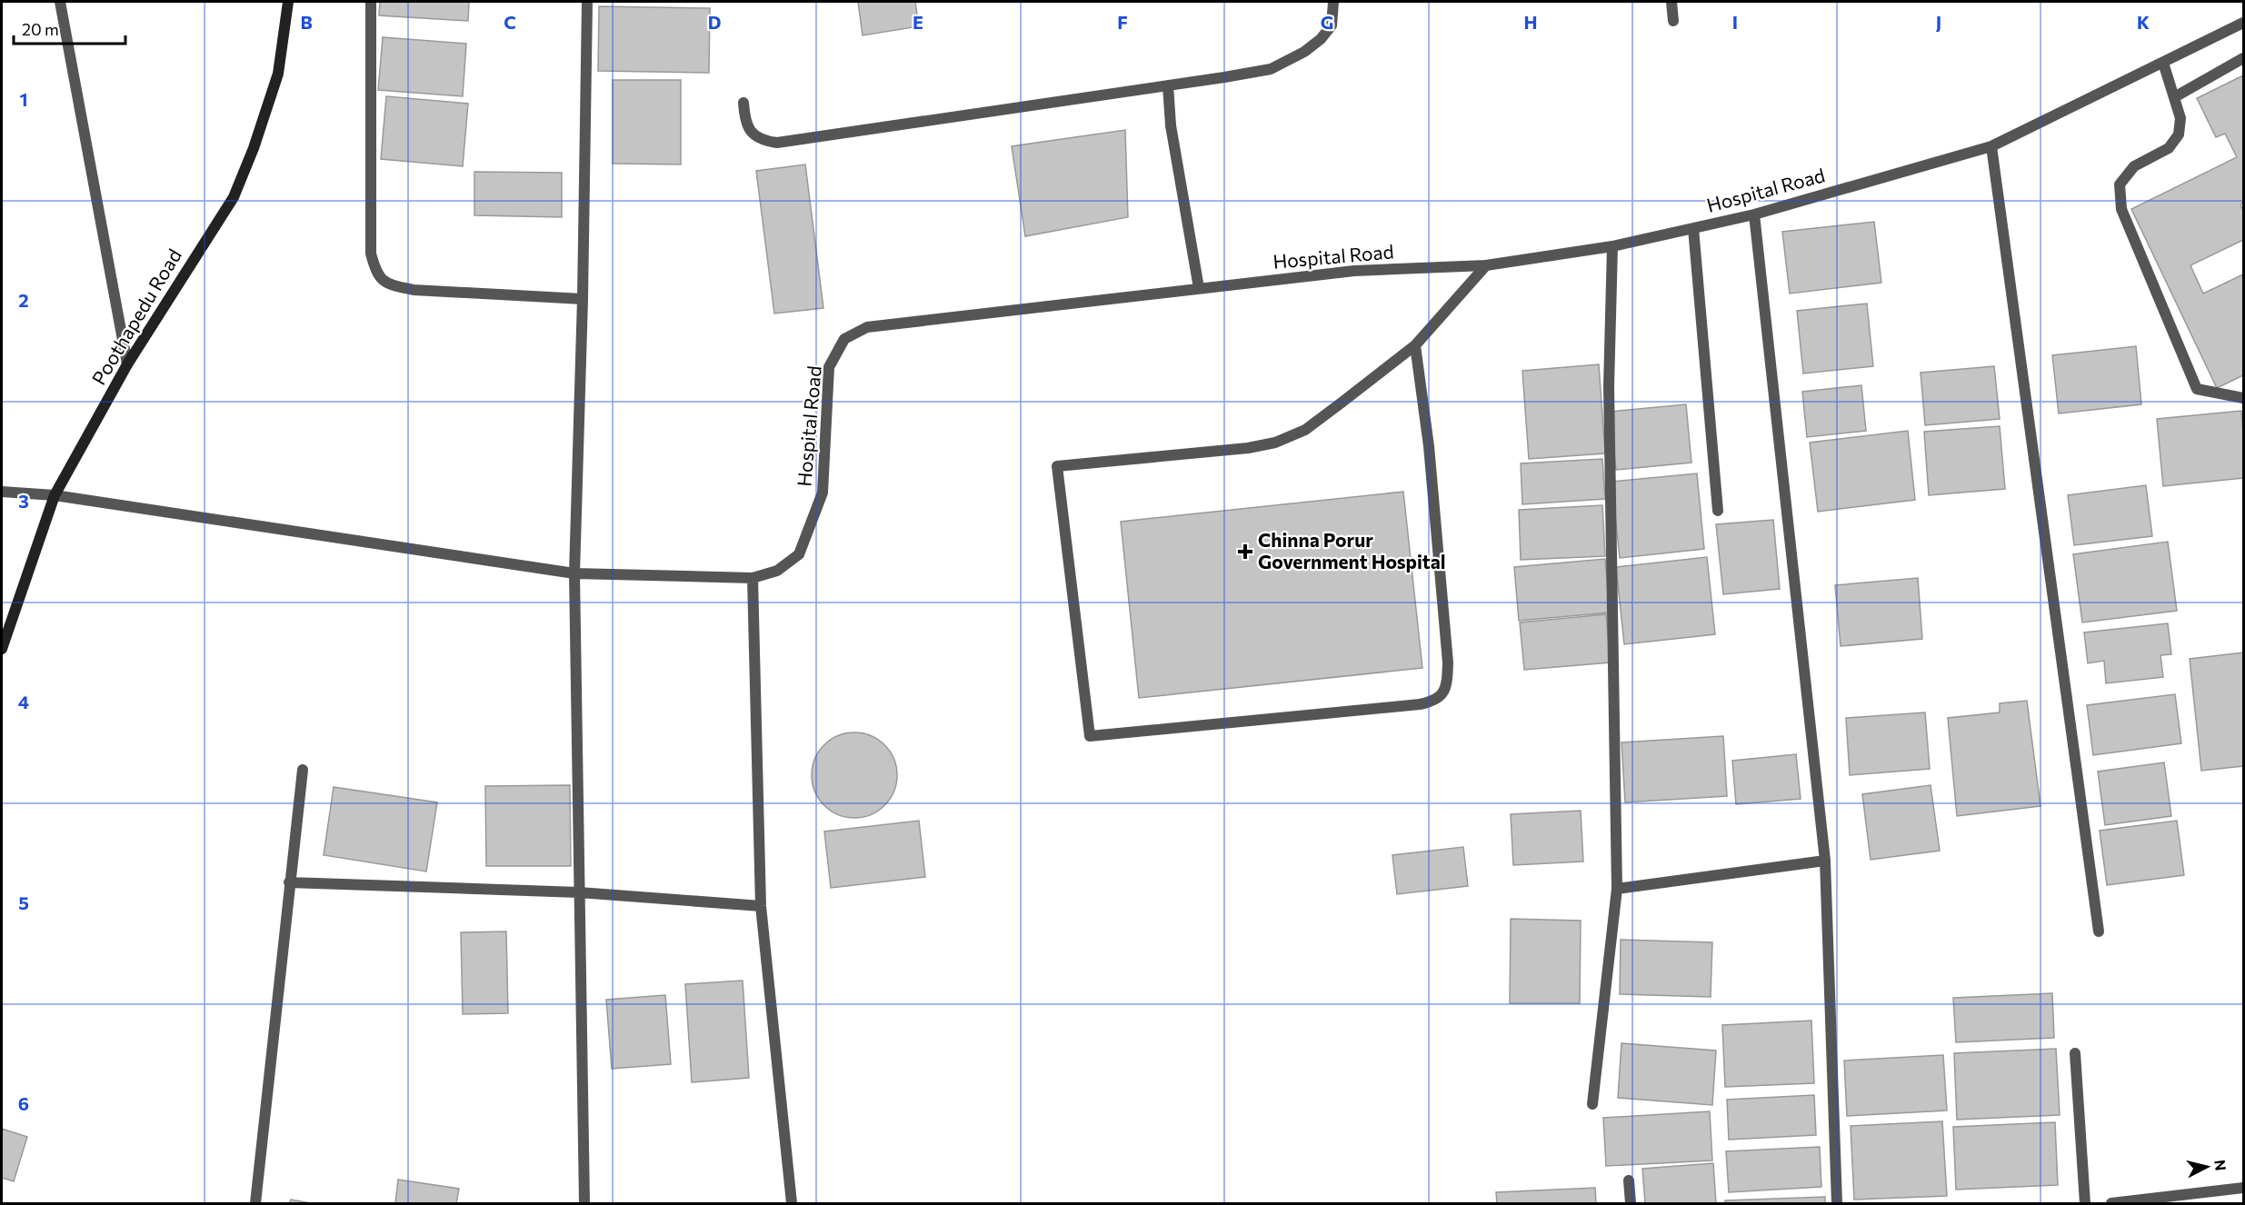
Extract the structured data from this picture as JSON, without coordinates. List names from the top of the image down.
{
  "streets": {
    "street": ["Hospital Road", "Poothapedu Road"]
  },
  "crossings": [
    ["Hospital Road", "Poothapedu Road"]
  ],
  "places": {
    "health": ["Chinna Porur Government Hospital"]
  },
  "scale_bar": "20 m",
  "north": "right",
  "grid": {
    "columns": [
      "B",
      "C",
      "D",
      "E",
      "F",
      "G",
      "H",
      "I",
      "J",
      "K"
    ],
    "rows": [
      "1",
      "2",
      "3",
      "4",
      "5",
      "6"
    ]
  }
}
